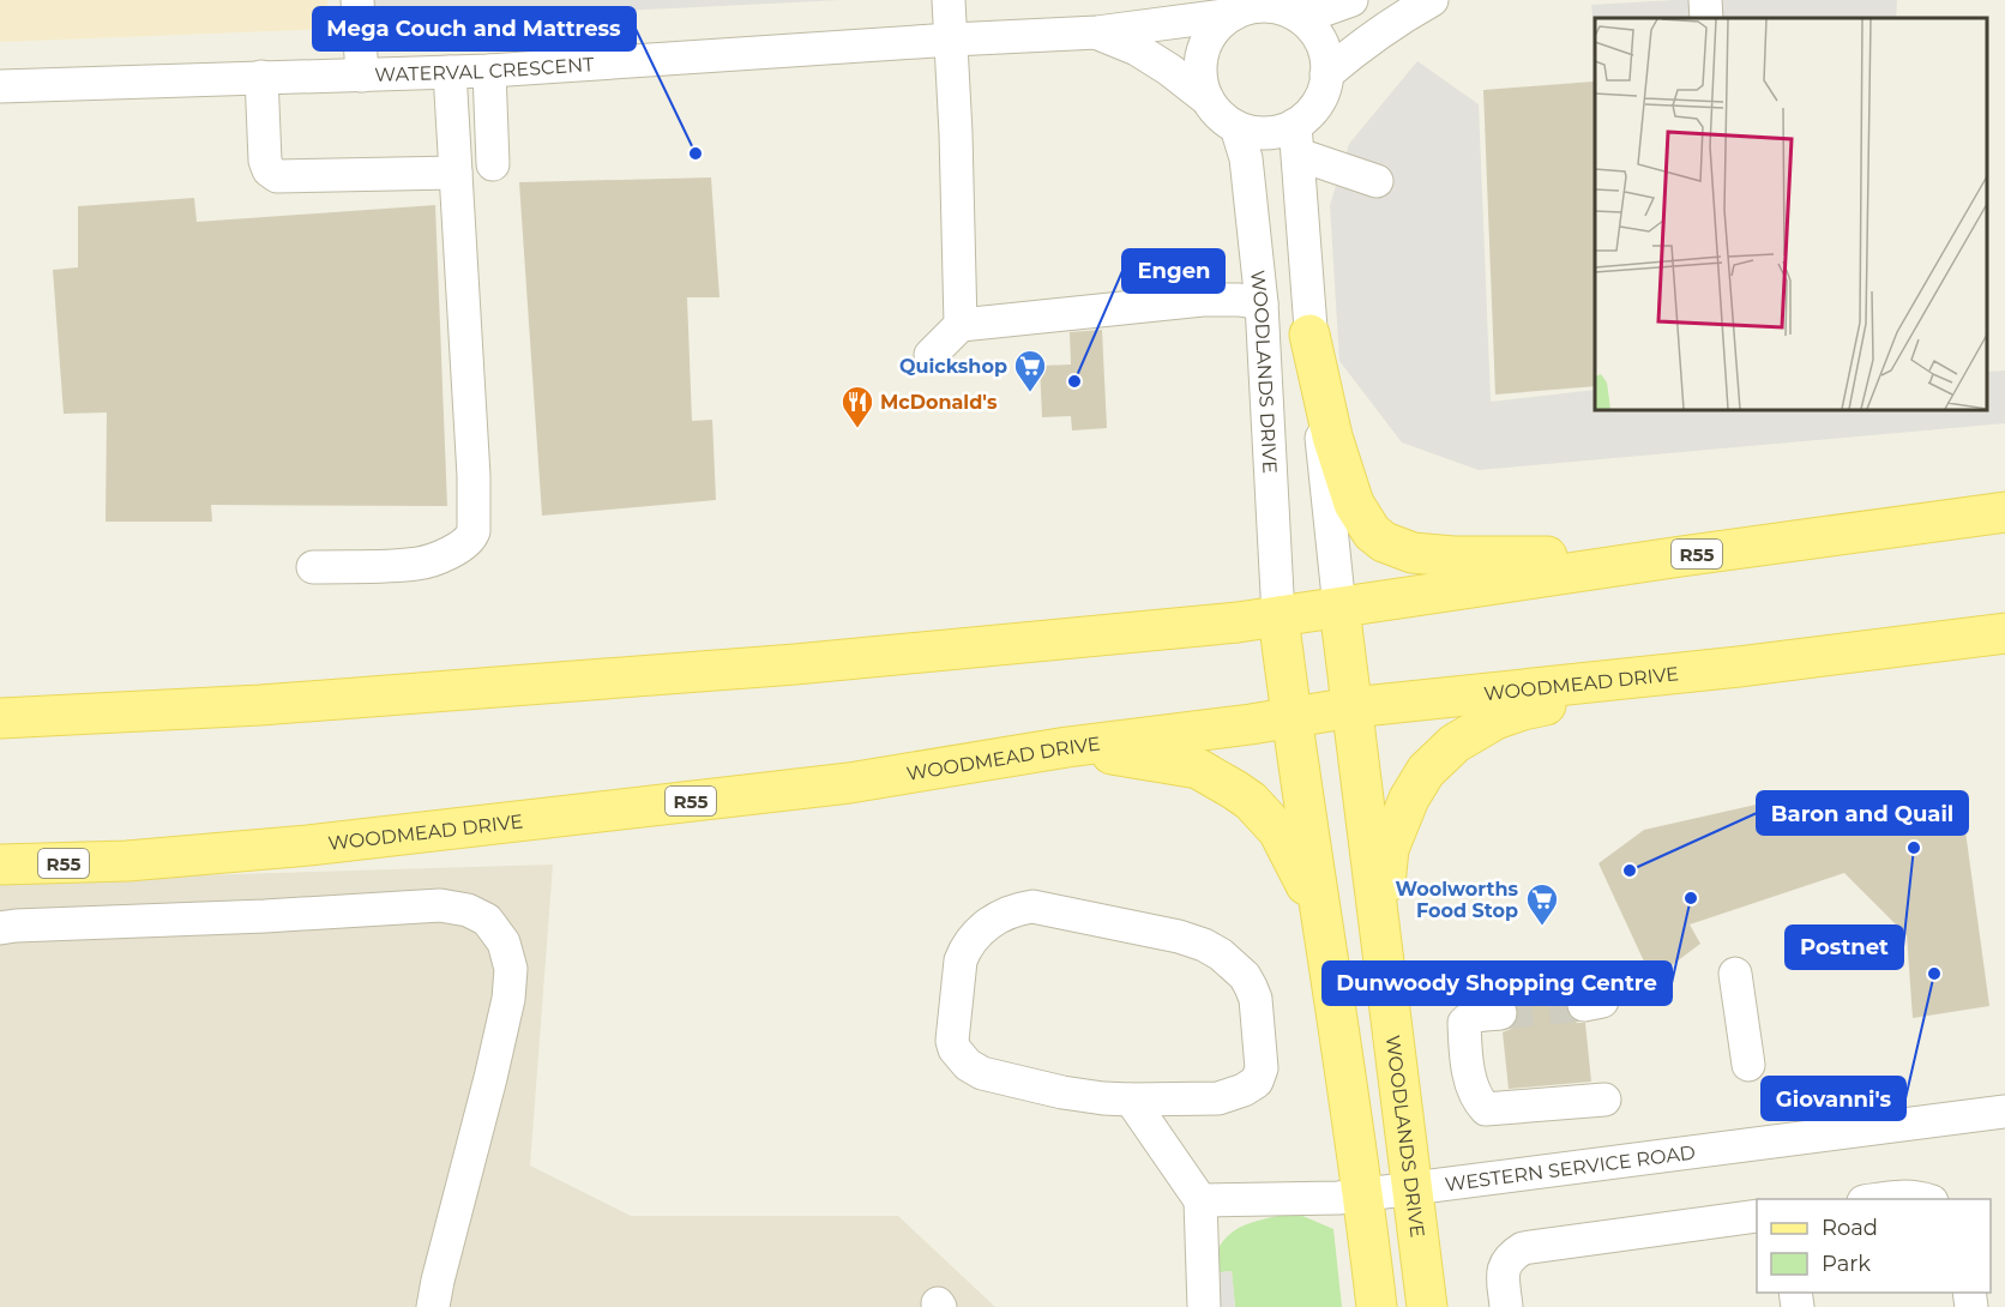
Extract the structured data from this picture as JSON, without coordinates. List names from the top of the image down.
{
  "streets": {
    "main road": ["WOODLANDS DRIVE", "R55", "WOODMEAD DRIVE"],
    "street": ["WATERVAL CRESCENT", "WESTERN SERVICE ROAD"]
  },
  "crossings": [
    ["WATERVAL CRESCENT", "WOODLANDS DRIVE"],
    ["WOODLANDS DRIVE", "R55"],
    ["WOODLANDS DRIVE", "WOODMEAD DRIVE"],
    ["WOODLANDS DRIVE", "WESTERN SERVICE ROAD"]
  ],
  "places": {
    "other": [
      "Mega Couch and Mattress",
      "Engen",
      "Postnet",
      "Baron and Quail",
      "Dunwoody Shopping Centre",
      "Giovanni's"
    ],
    "supermarket": ["Quickshop", "Woolworths Food Stop"],
    "restaurant": ["McDonald's"]
  },
  "legend": ["Road", "Park"]
}
